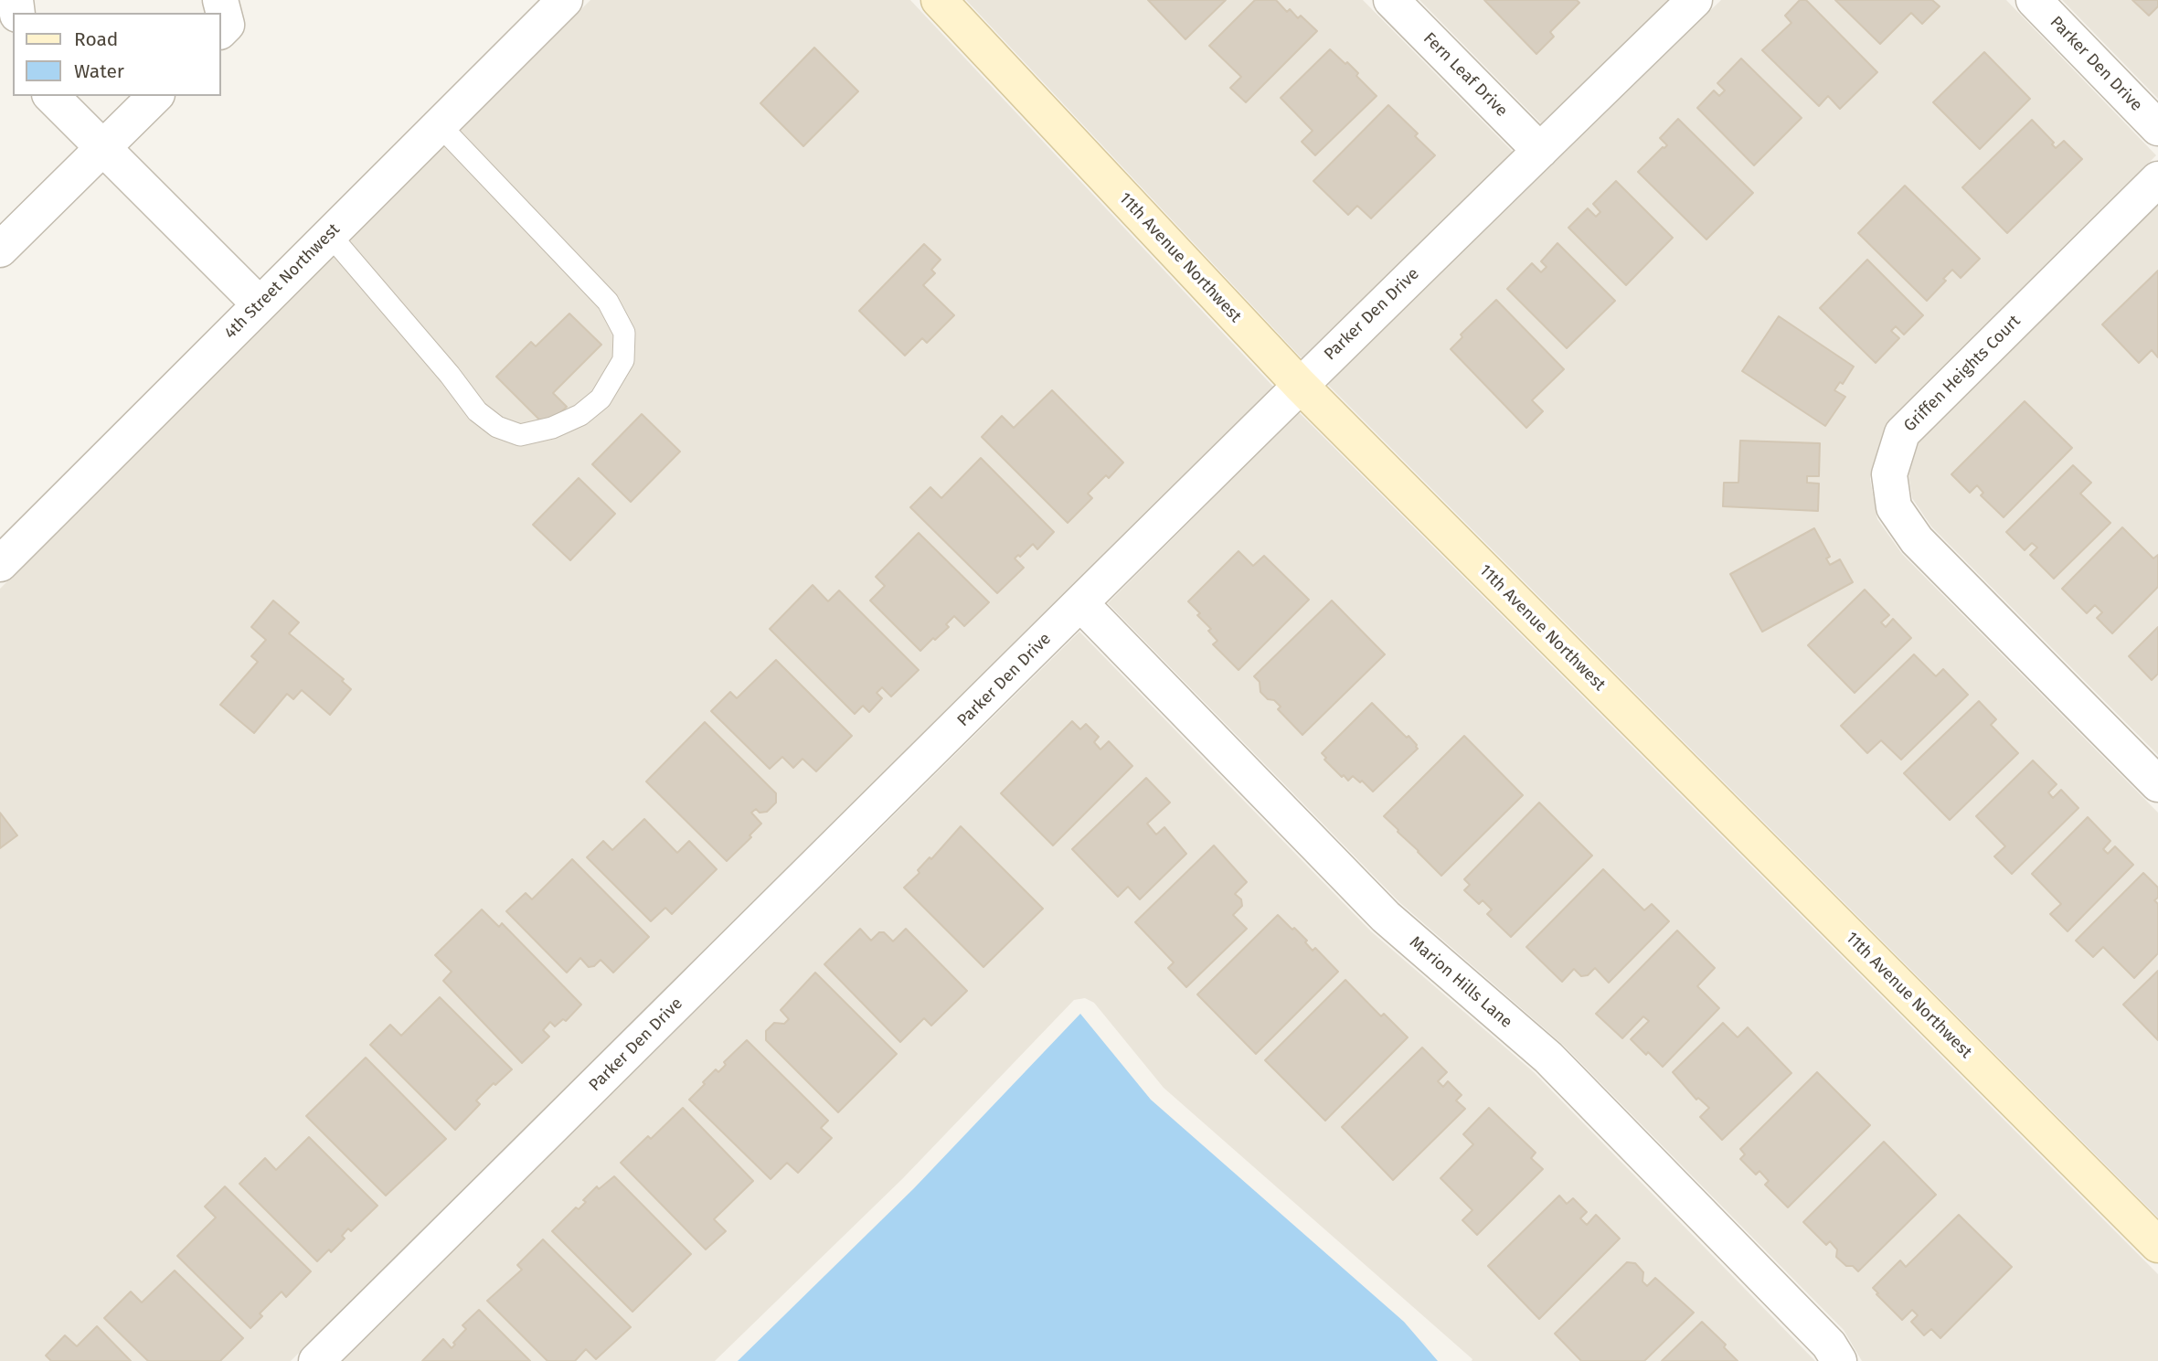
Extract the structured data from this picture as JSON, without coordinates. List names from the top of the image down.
{
  "streets": {
    "street": [
      "Parker Den Drive",
      "Fern Leaf Drive",
      "11th Avenue Northwest",
      "4th Street Northwest",
      "Griffen Heights Court",
      "Marion Hills Lane"
    ]
  },
  "crossings": [
    ["Parker Den Drive", "Fern Leaf Drive"],
    ["Parker Den Drive", "11th Avenue Northwest"],
    ["Parker Den Drive", "Marion Hills Lane"]
  ],
  "legend": ["Road", "Water"]
}
